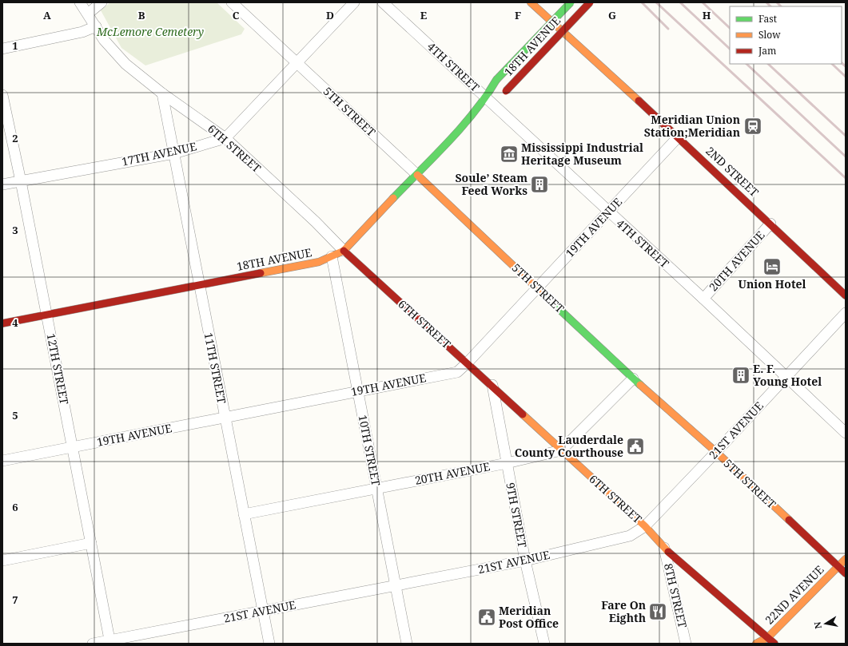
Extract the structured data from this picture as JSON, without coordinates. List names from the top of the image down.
{
  "streets": {
    "street": [
      "18TH AVENUE",
      "4TH STREET",
      "5TH STREET",
      "6TH STREET",
      "17TH AVENUE",
      "2ND STREET",
      "19TH AVENUE",
      "20TH AVENUE",
      "11TH STREET",
      "12TH STREET",
      "21ST AVENUE",
      "10TH STREET",
      "9TH STREET",
      "22ND AVENUE",
      "8TH STREET"
    ]
  },
  "crossings": [
    ["18TH AVENUE", "4TH STREET"],
    ["18TH AVENUE", "5TH STREET"],
    ["18TH AVENUE", "6TH STREET"],
    ["18TH AVENUE", "11TH STREET"],
    ["18TH AVENUE", "12TH STREET"],
    ["18TH AVENUE", "10TH STREET"],
    ["4TH STREET", "19TH AVENUE"],
    ["4TH STREET", "20TH AVENUE"],
    ["4TH STREET", "21ST AVENUE"],
    ["5TH STREET", "19TH AVENUE"],
    ["5TH STREET", "21ST AVENUE"],
    ["5TH STREET", "22ND AVENUE"],
    ["6TH STREET", "17TH AVENUE"],
    ["6TH STREET", "19TH AVENUE"],
    ["6TH STREET", "20TH AVENUE"],
    ["6TH STREET", "11TH STREET"],
    ["6TH STREET", "21ST AVENUE"],
    ["6TH STREET", "9TH STREET"],
    ["6TH STREET", "22ND AVENUE"],
    ["6TH STREET", "8TH STREET"],
    ["17TH AVENUE", "11TH STREET"],
    ["17TH AVENUE", "12TH STREET"],
    ["2ND STREET", "19TH AVENUE"],
    ["2ND STREET", "20TH AVENUE"],
    ["19TH AVENUE", "11TH STREET"],
    ["19TH AVENUE", "12TH STREET"],
    ["19TH AVENUE", "10TH STREET"],
    ["20TH AVENUE", "11TH STREET"],
    ["20TH AVENUE", "10TH STREET"],
    ["20TH AVENUE", "9TH STREET"],
    ["11TH STREET", "21ST AVENUE"],
    ["12TH STREET", "21ST AVENUE"],
    ["21ST AVENUE", "10TH STREET"],
    ["21ST AVENUE", "9TH STREET"]
  ],
  "parks": ["McLemore Cemetery"],
  "places": {
    "station": ["Meridian Union Station;Meridian"],
    "museum": ["Mississippi Industrial Heritage Museum"],
    "building": ["Soule’ Steam Feed Works", "E. F. Young Hotel"],
    "hotel": ["Union Hotel"],
    "public building": ["Lauderdale County Courthouse", "Meridian Post Office"],
    "restaurant": ["Fare On Eighth"]
  },
  "legend": ["Fast", "Slow", "Jam"],
  "north": "left",
  "grid": {
    "columns": [
      "A",
      "B",
      "C",
      "D",
      "E",
      "F",
      "G",
      "H"
    ],
    "rows": [
      "1",
      "2",
      "3",
      "4",
      "5",
      "6",
      "7"
    ]
  }
}
